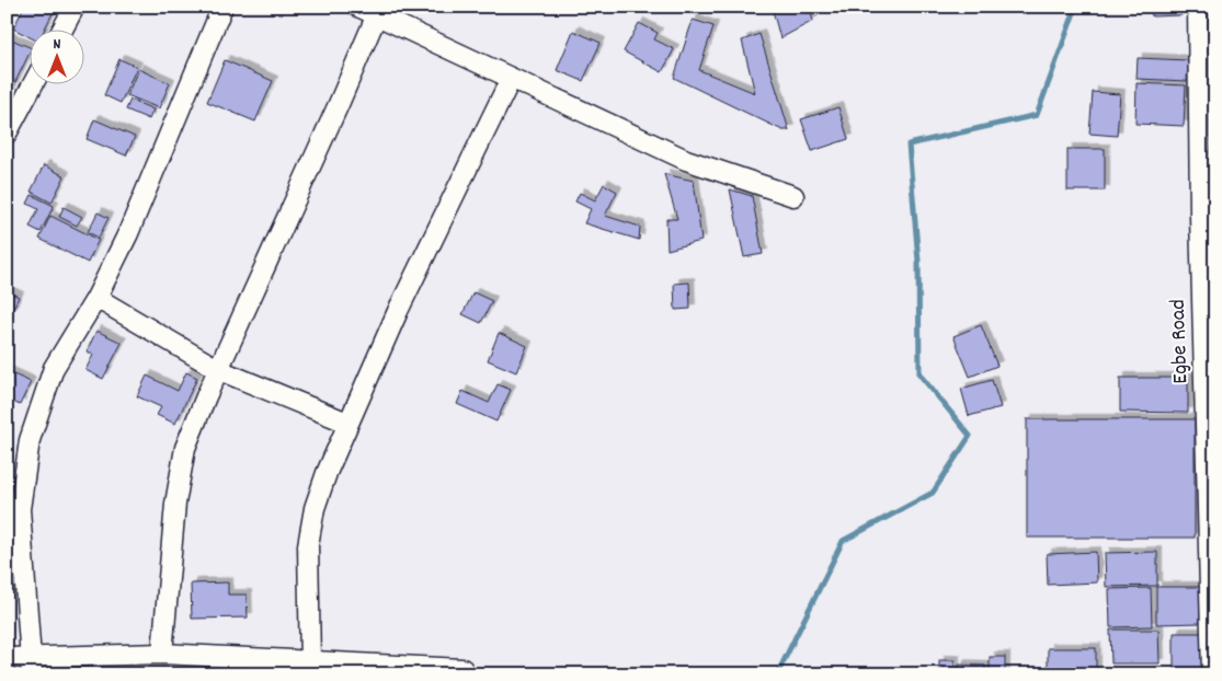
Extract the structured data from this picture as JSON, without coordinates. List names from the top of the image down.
{
  "streets": {
    "street": ["Egbe Road"]
  },
  "north": "top"
}
